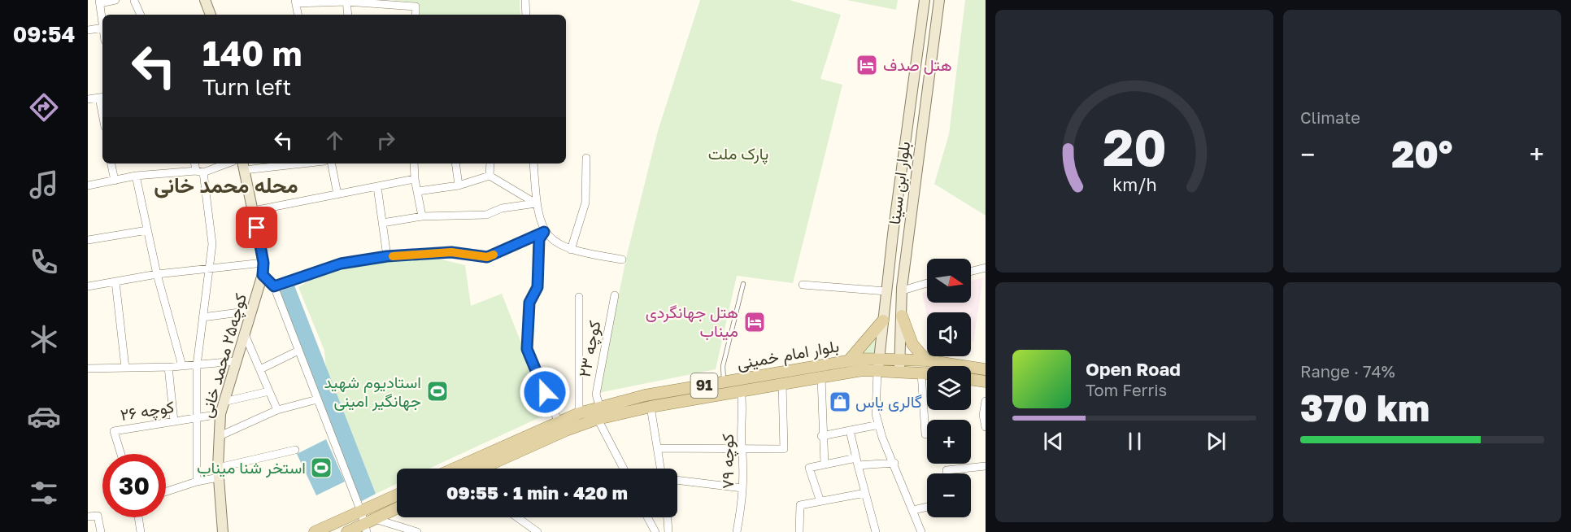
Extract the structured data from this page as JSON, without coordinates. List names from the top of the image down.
{
  "streets": {
    "main road": [
      "بلوار ابن سینا",
      "بلوار امام خمینی",
      "کوچه۲۵ محمد خانی",
      "91"
    ],
    "street": ["کوچه ۲۳", "کوچه ۲۶", "کوچه ۷۹"]
  },
  "crossings": [
    ["بلوار ابن سینا", "بلوار امام خمینی"],
    ["کوچه ۲۳", "بلوار امام خمینی"],
    ["بلوار امام خمینی", "کوچه ۷۹"],
    ["کوچه۲۵ محمد خانی", "کوچه ۲۶"]
  ],
  "districts": ["محله محمد خانی"],
  "parks": ["پارک ملت"],
  "places": {
    "hotel": ["هتل صدف", "هتل جهانگردی میناب"],
    "sports": ["استادیوم شهید جهانگیر امینی", "استخر شنا میناب"],
    "shop": ["گالری یاس"]
  },
  "north": "right",
  "page": {
    "tabs": "09:54",
    "tile": [
      "Climate",
      ["Range · 74%", "370 km"]
    ],
    "turn": ["140 m", "Turn left"],
    "heat": ["−", "20°", "+"],
    "map_buttons": ["+", "−"],
    "song": ["Open Road", "Tom Ferris"],
    "limit": "30",
    "trip": "09:55 · 1 min · 420 m",
    "gauge": ["20", "km/h"]
  }
}
